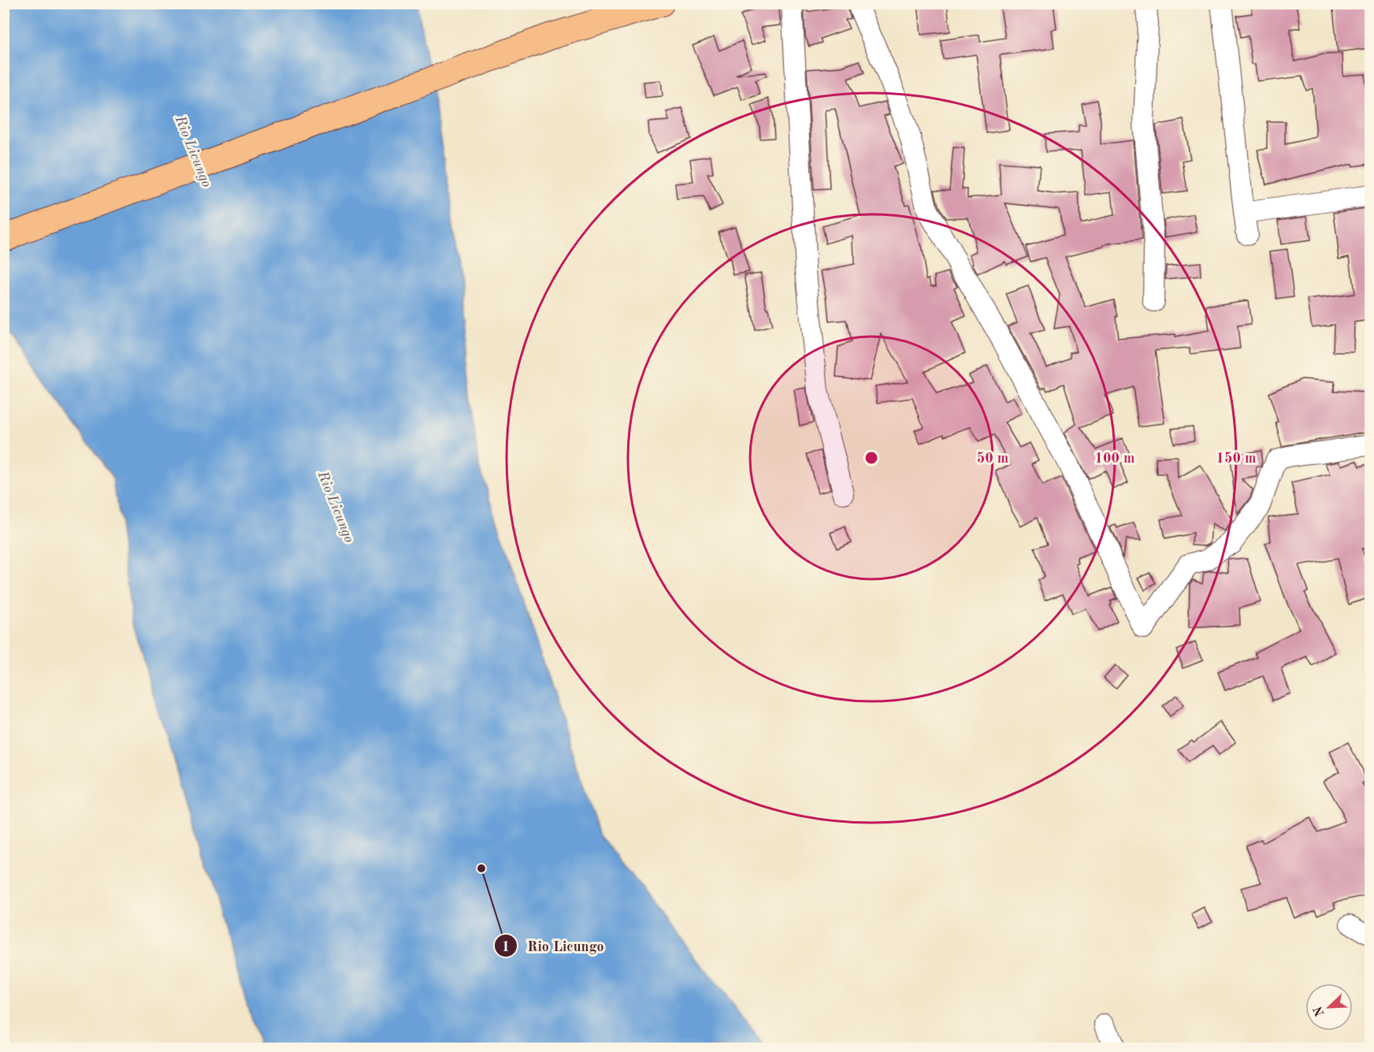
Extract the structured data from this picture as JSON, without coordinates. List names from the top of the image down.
{
  "water": ["Rio Licungo"],
  "places": ["Rio Licungo"],
  "north": "bottom left",
  "rings": ["50 m", "100 m", "150 m"]
}
